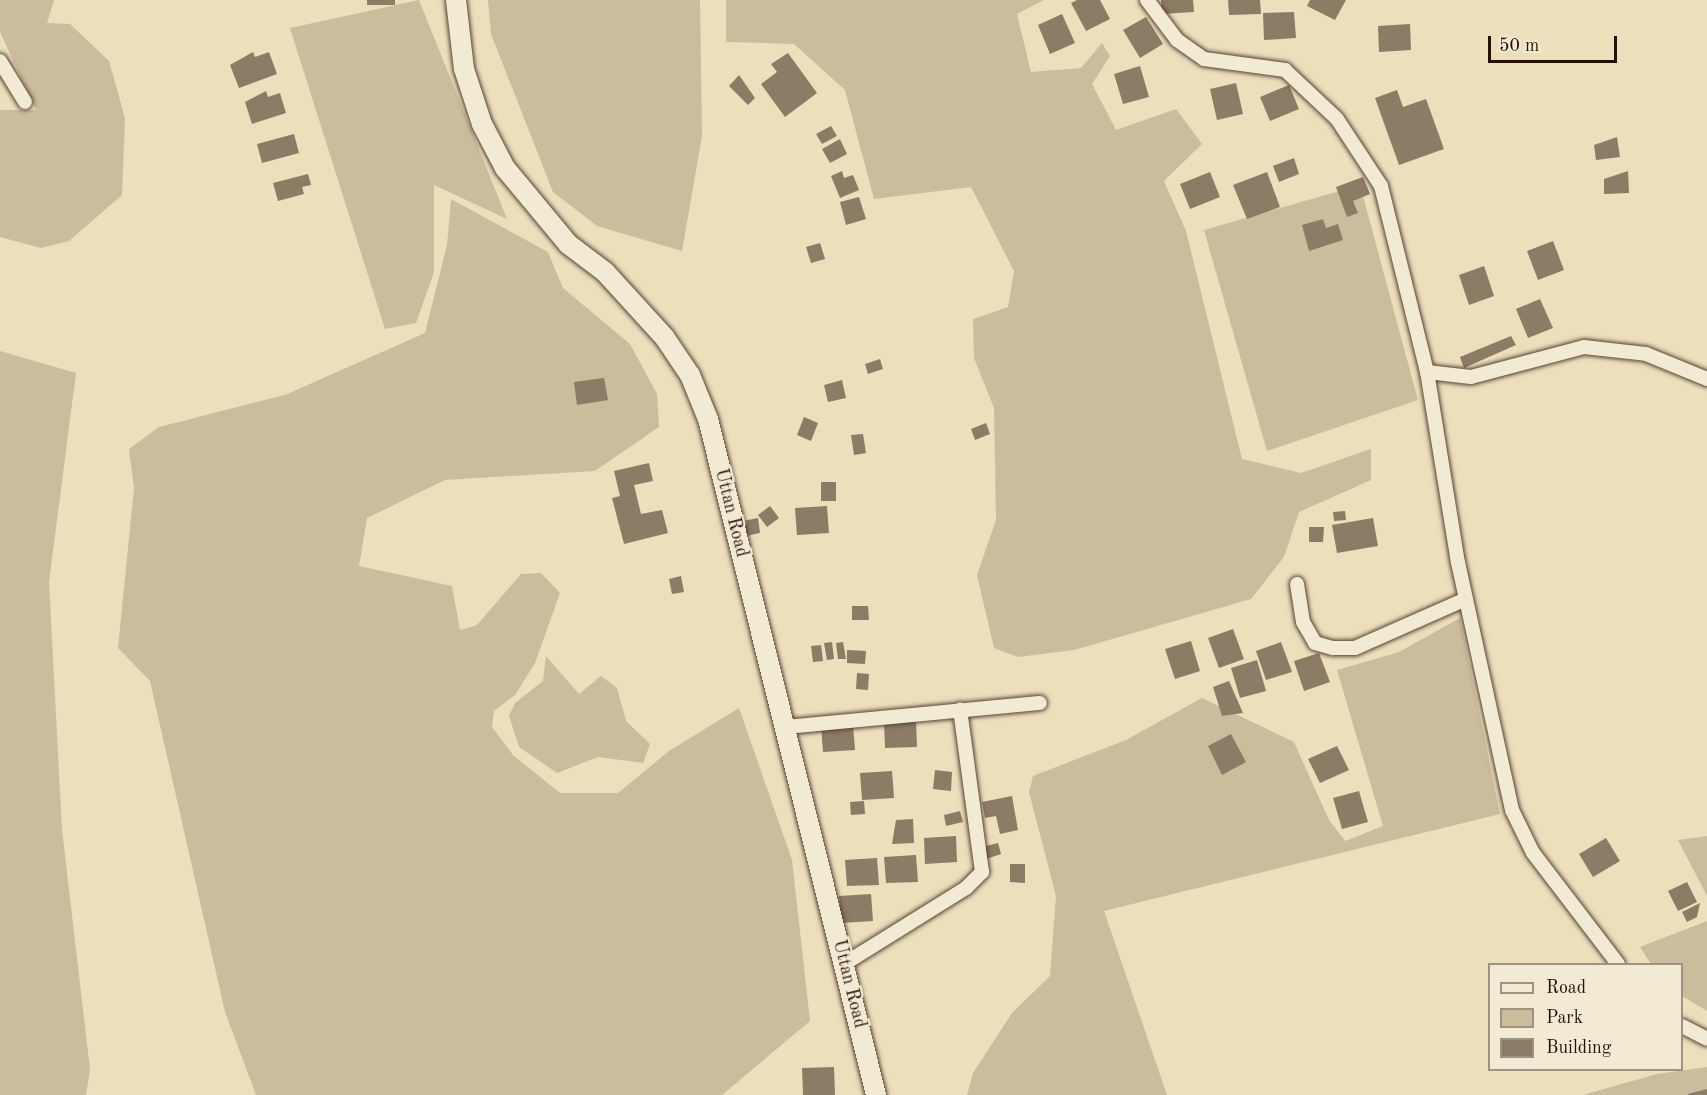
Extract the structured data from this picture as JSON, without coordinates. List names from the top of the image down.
{
  "streets": {
    "main road": ["Uttan Road"]
  },
  "legend": ["Road", "Park", "Building"],
  "scale_bar": "50 m"
}
